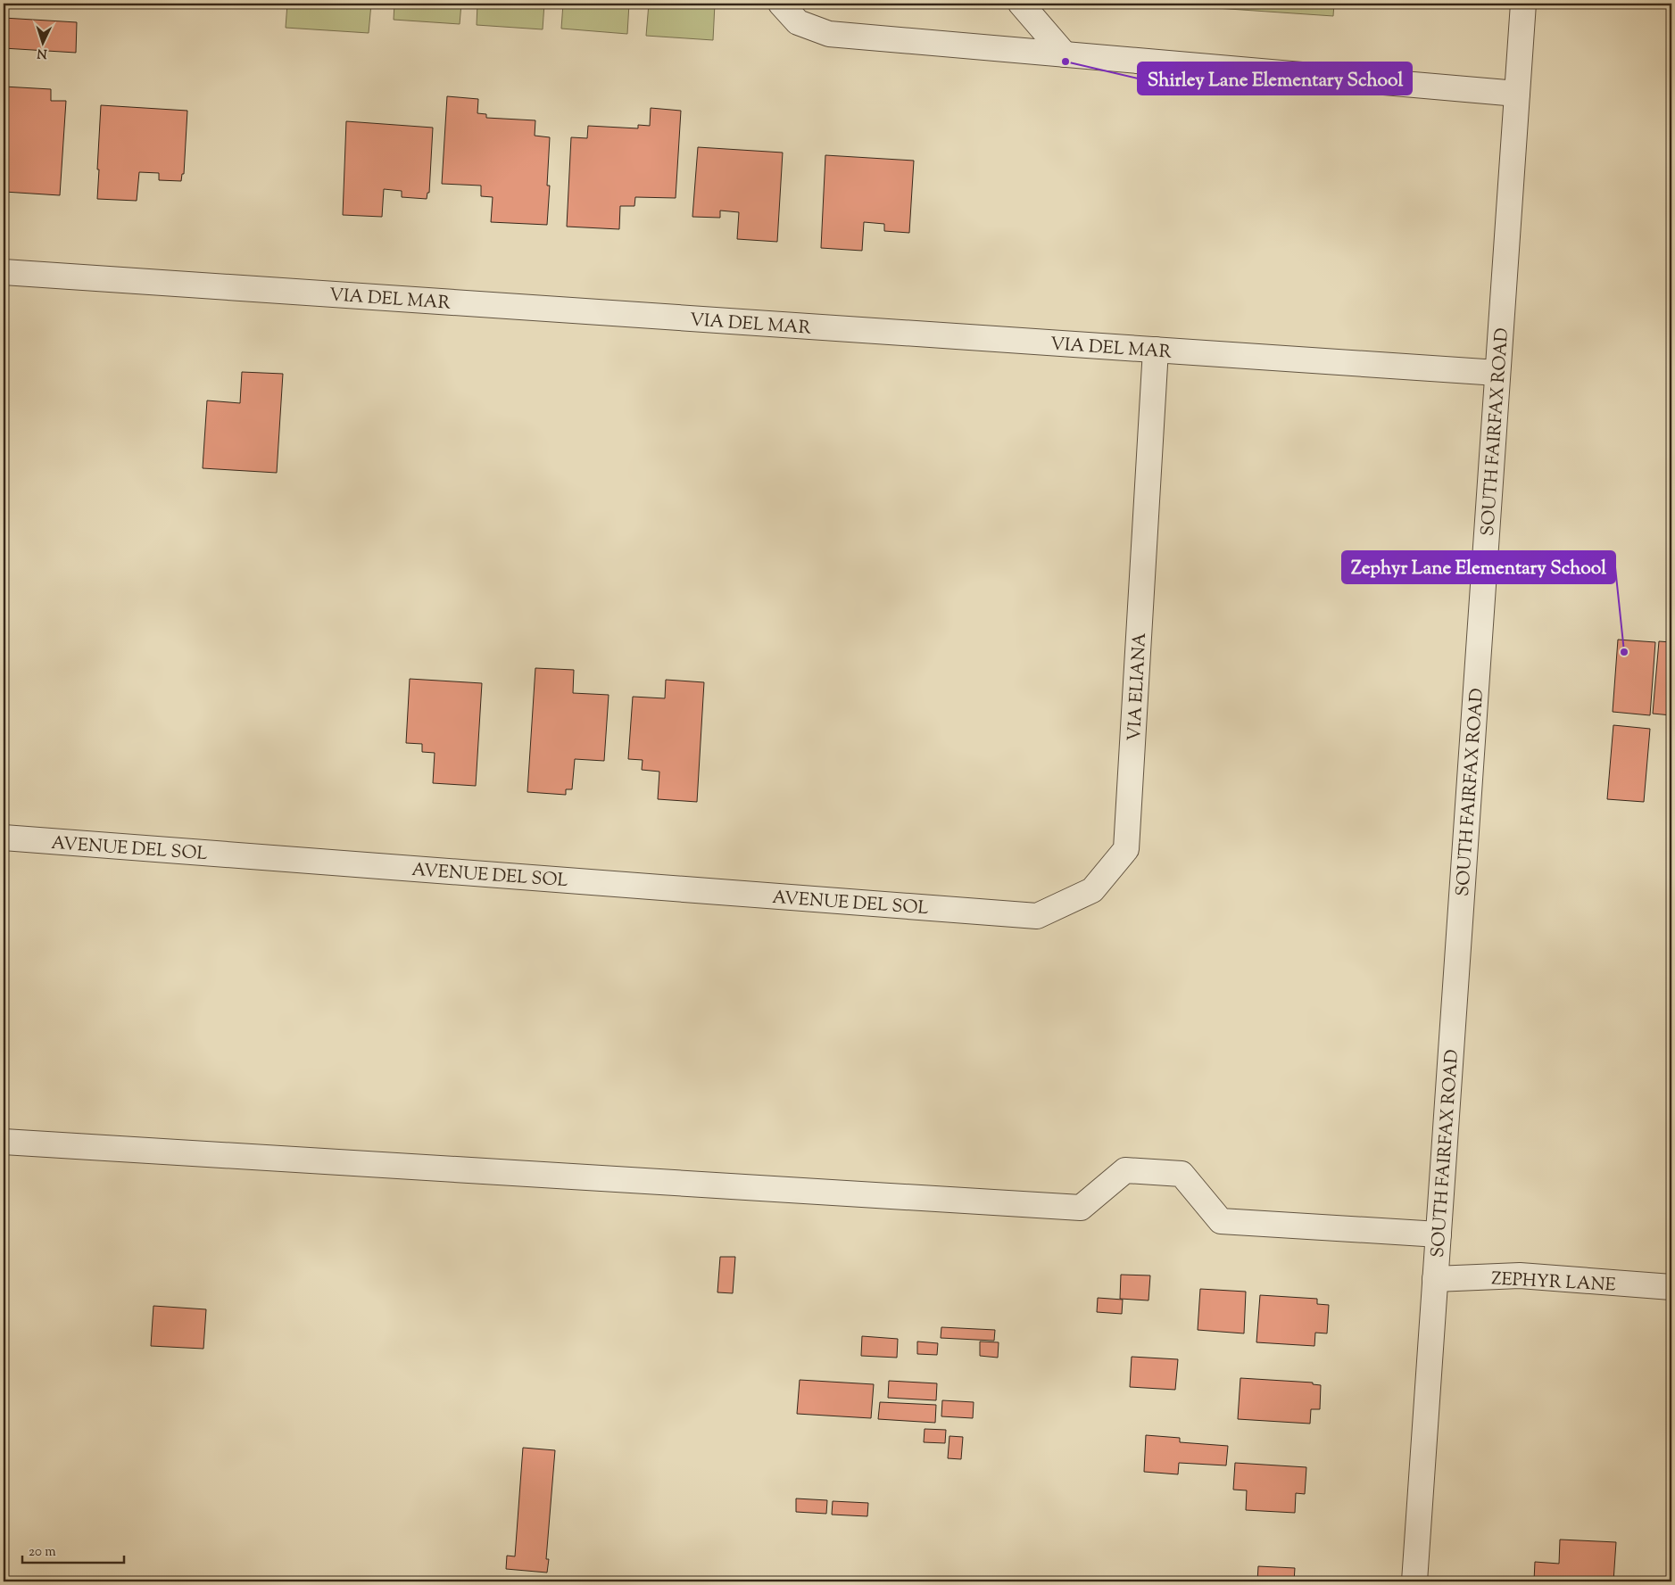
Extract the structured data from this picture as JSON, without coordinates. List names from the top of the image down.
{
  "streets": {
    "street": [
      "VIA DEL MAR",
      "SOUTH FAIRFAX ROAD",
      "VIA ELIANA",
      "AVENUE DEL SOL",
      "ZEPHYR LANE"
    ]
  },
  "crossings": [
    ["VIA DEL MAR", "SOUTH FAIRFAX ROAD"],
    ["VIA DEL MAR", "VIA ELIANA"],
    ["SOUTH FAIRFAX ROAD", "ZEPHYR LANE"],
    ["VIA ELIANA", "AVENUE DEL SOL"]
  ],
  "places": ["Shirley Lane Elementary School", "Zephyr Lane Elementary School"],
  "scale_bar": "20 m",
  "north": "bottom"
}
